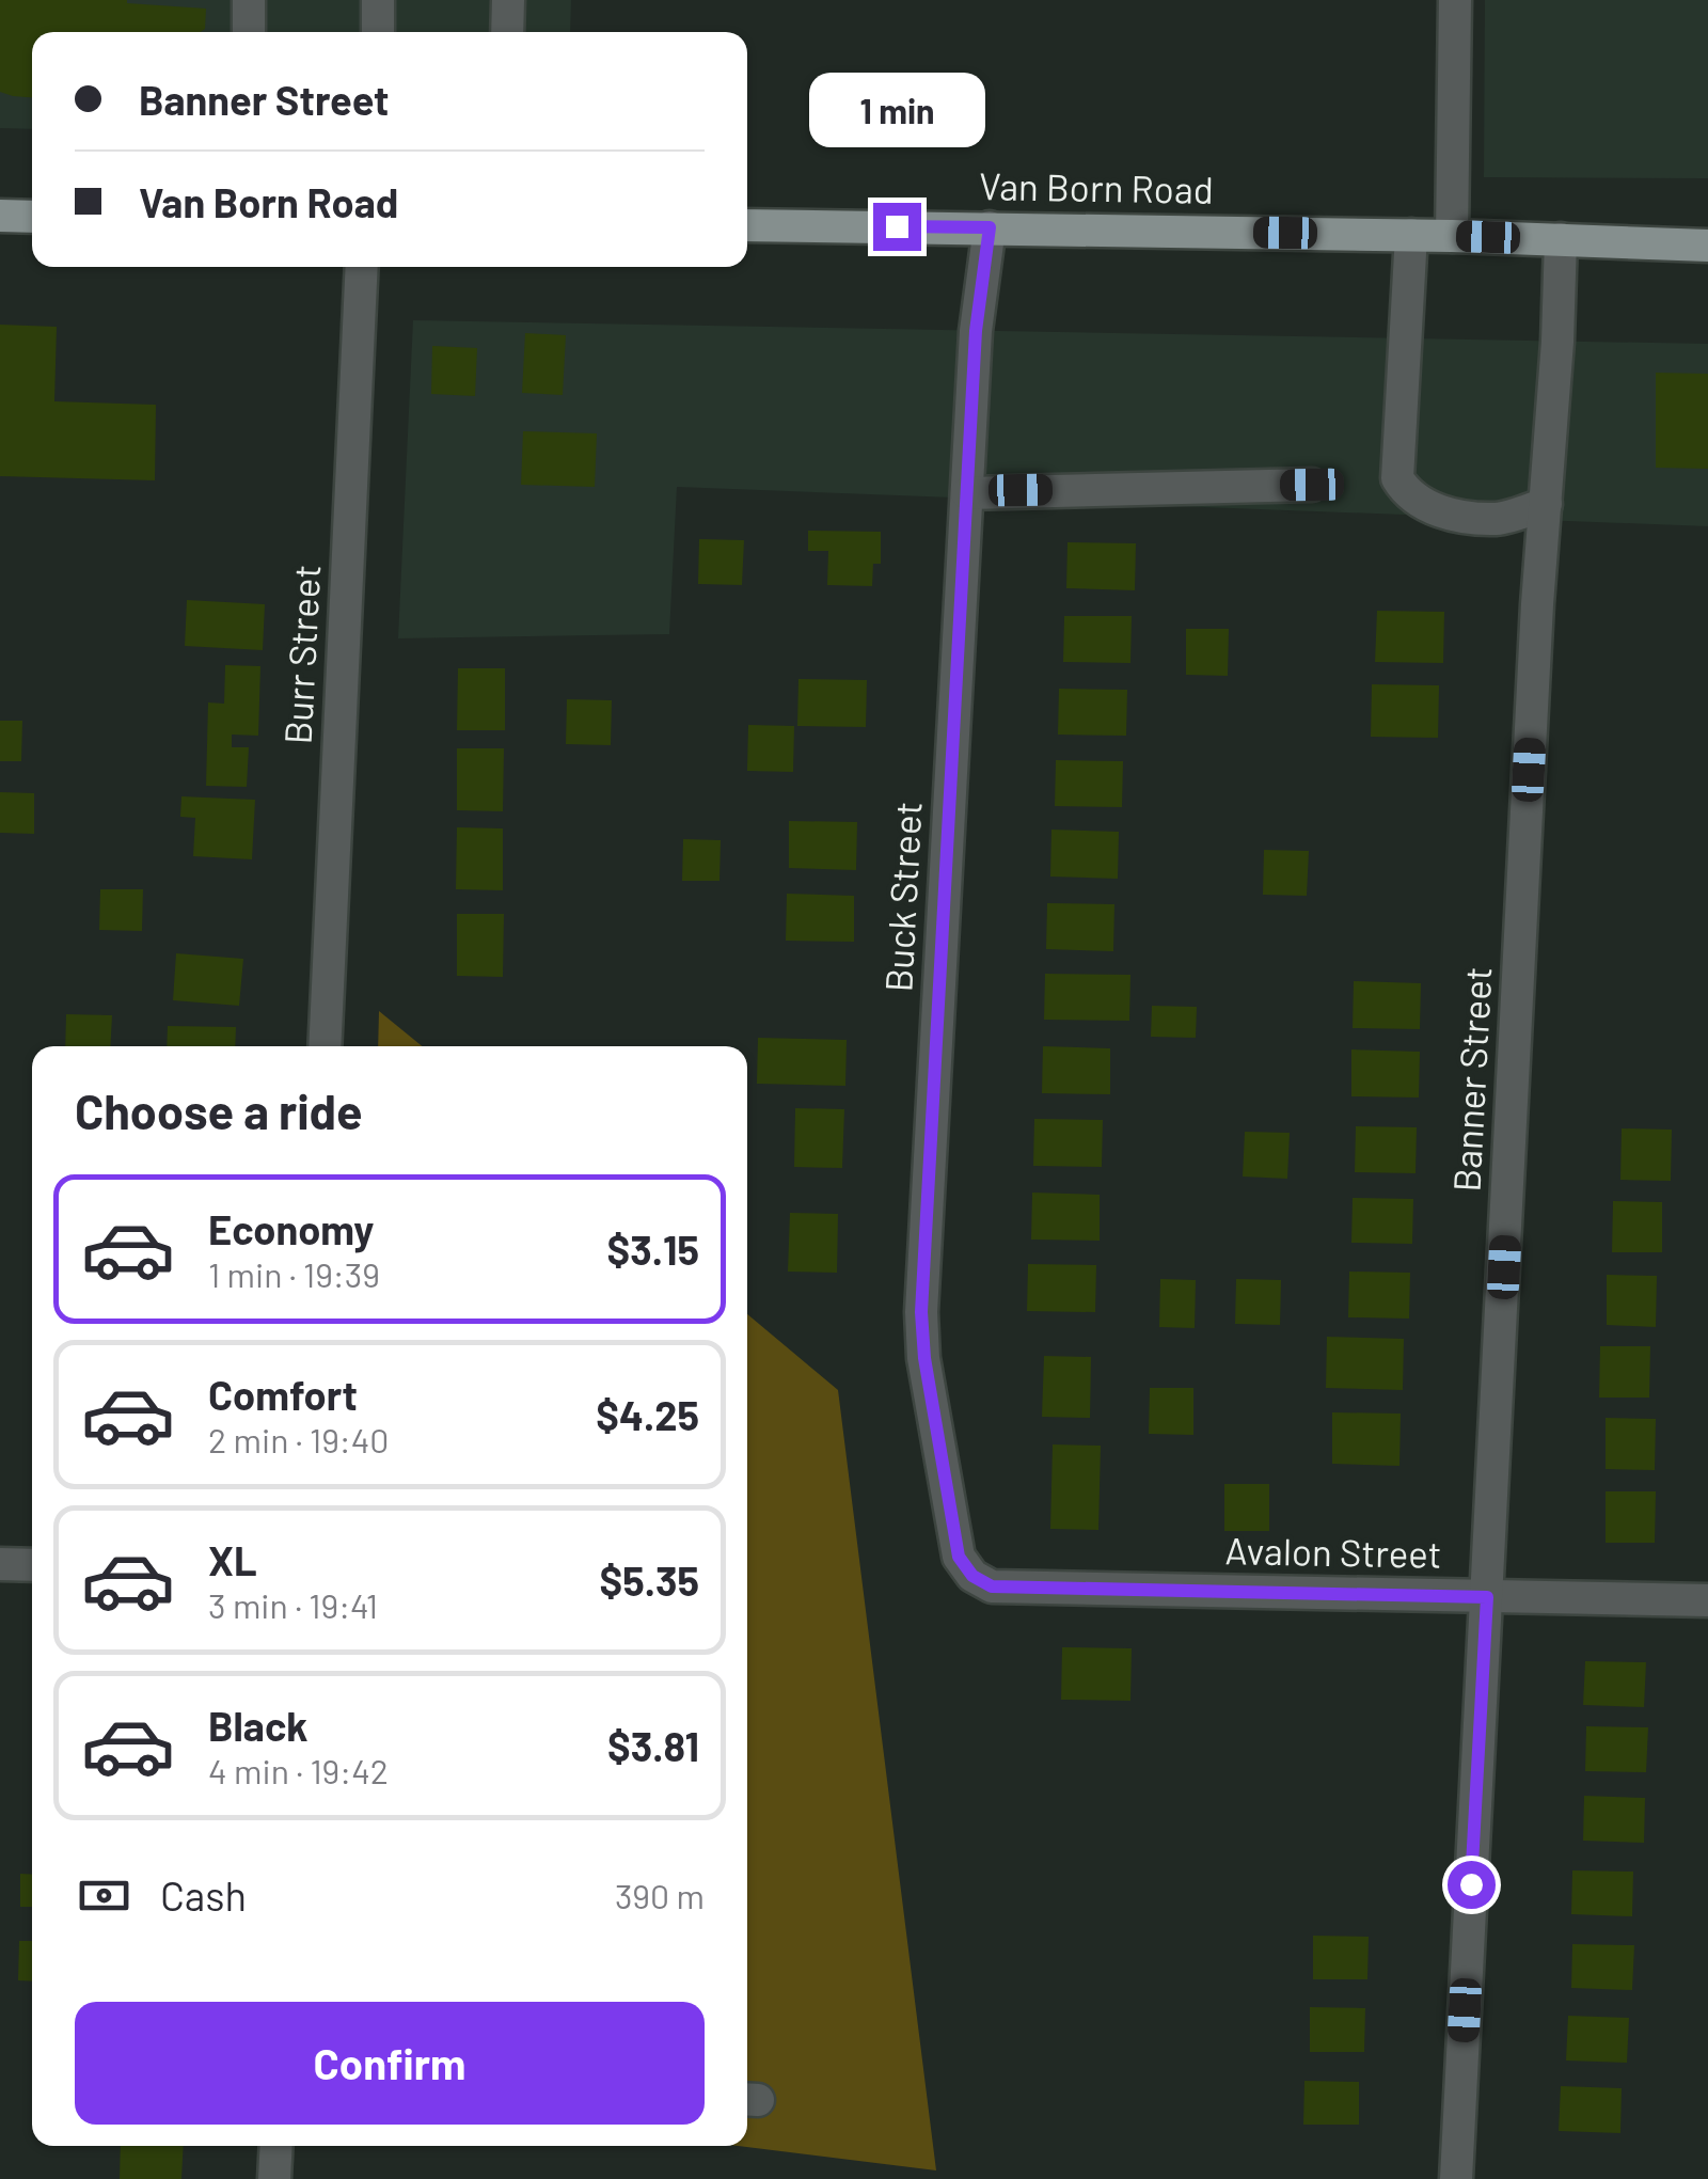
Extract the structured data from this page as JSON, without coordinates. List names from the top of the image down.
{
  "streets": {
    "main road": ["Van Born Road"],
    "street": [
      "Burr Street",
      "Buck Street",
      "Banner Street",
      "Avalon Street"
    ]
  },
  "crossings": [
    ["Van Born Road", "Buck Street"],
    ["Van Born Road", "Banner Street"],
    ["Buck Street", "Avalon Street"],
    ["Banner Street", "Avalon Street"]
  ],
  "page": {
    "banner": ["Banner Street", "Van Born Road"],
    "bubble": "1 min",
    "heading": "Choose a ride",
    "list": [
      {
        "name": "Economy",
        "note": "1 min · 19:39",
        "value": "$3.15"
      },
      {
        "name": "Comfort",
        "note": "2 min · 19:40",
        "value": "$4.25"
      },
      {
        "name": "XL",
        "note": "3 min · 19:41",
        "value": "$5.35"
      },
      {
        "name": "Black",
        "note": "4 min · 19:42",
        "value": "$3.81"
      }
    ],
    "pay": ["Cash", "390 m"],
    "buttons": "Confirm"
  }
}
